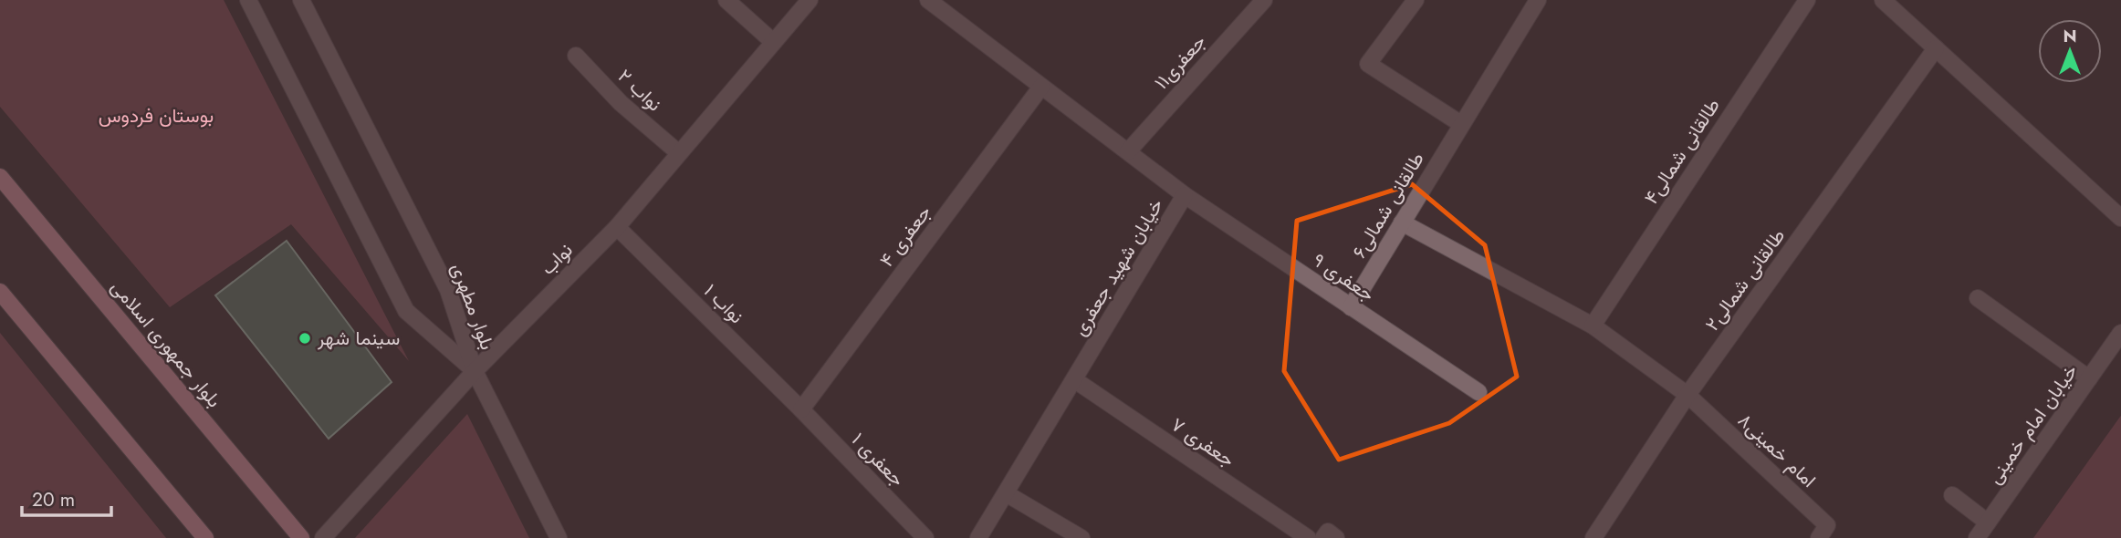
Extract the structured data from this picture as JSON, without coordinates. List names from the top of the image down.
{
  "streets": {
    "main road": ["بلوار جمهوری اسلامی"],
    "street": [
      "جعفری۱۱",
      "نواب ۲",
      "طالقانی شمالی۴",
      "طالقانی شمالی۶",
      "جعفری ۴",
      "نواب",
      "خیابان شهید جعفری",
      "جعفری ۹",
      "طالقانی شمالی۲",
      "نواب ۱",
      "بلوار مطهری",
      "خیابان امام خمینی",
      "جعفری ۷",
      "امام خمینی۸",
      "جعفری ۱"
    ]
  },
  "crossings": [
    ["جعفری۱۱", "خیابان شهید جعفری"],
    ["نواب ۲", "نواب"],
    ["طالقانی شمالی۶", "جعفری ۹"],
    ["جعفری ۴", "خیابان شهید جعفری"],
    ["جعفری ۴", "نواب ۱"],
    ["جعفری ۴", "جعفری ۱"],
    ["نواب", "نواب ۱"],
    ["نواب", "بلوار مطهری"],
    ["خیابان شهید جعفری", "جعفری ۹"],
    ["خیابان شهید جعفری", "جعفری ۷"],
    ["طالقانی شمالی۲", "امام خمینی۸"],
    ["نواب ۱", "جعفری ۱"]
  ],
  "parks": ["بوستان فردوس"],
  "places": ["سینما شهر"],
  "scale_bar": "20 m",
  "north": "top"
}
